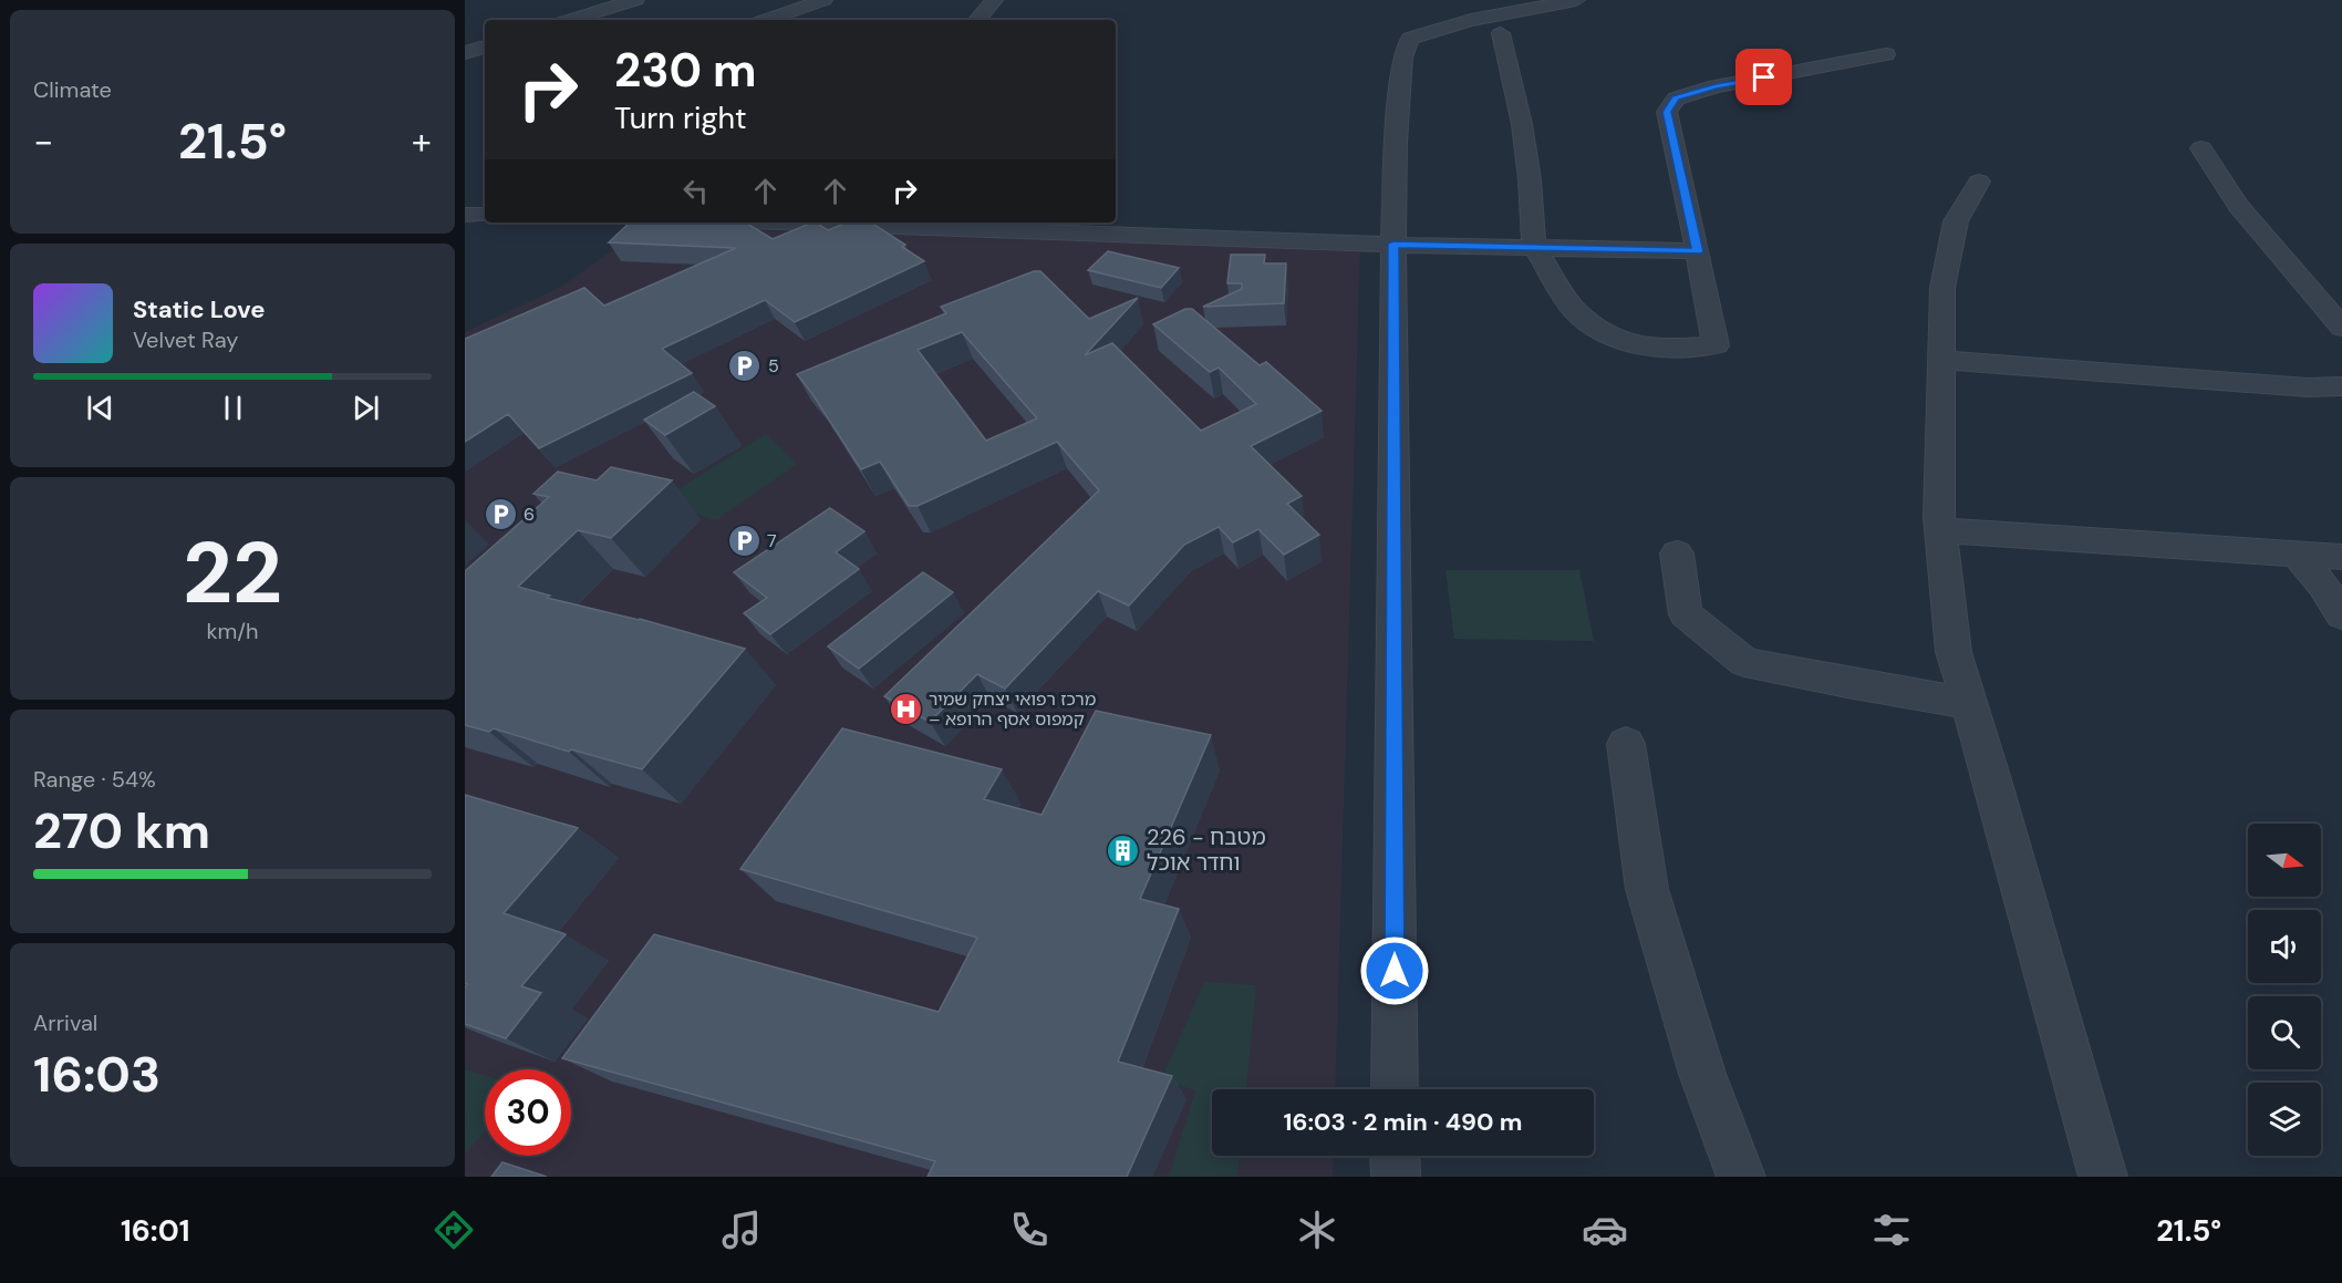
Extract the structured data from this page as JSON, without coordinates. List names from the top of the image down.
{
  "places": {
    "parking": ["5", "6", "7"],
    "hospital": ["מרכז רפואי יצחק שמיר – קמפוס אסף הרופא"],
    "building": ["226 - מטבח וחדר אוכל"]
  },
  "north": "right",
  "page": {
    "tile": [
      "Climate",
      ["22", "km/h"],
      ["Range · 54%", "270 km"],
      ["Arrival", "16:03"]
    ],
    "turn": ["230 m", "Turn right"],
    "heat": ["−", "21.5°", "+"],
    "song": ["Static Love", "Velvet Ray"],
    "limit": "30",
    "trip": "16:03 · 2 min · 490 m",
    "tabs": ["16:01", "21.5°"]
  }
}
